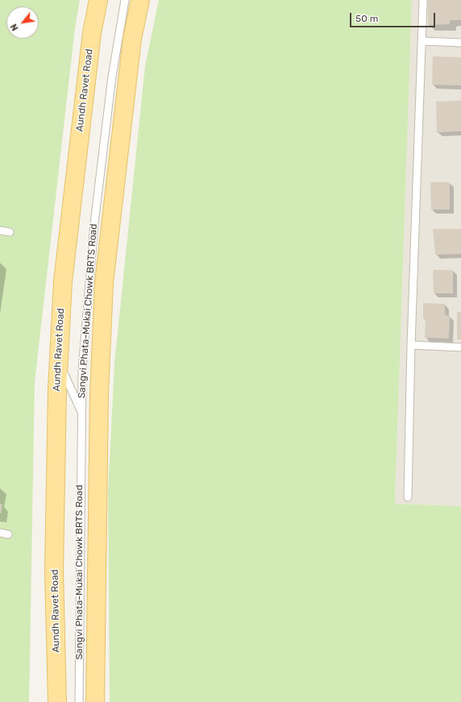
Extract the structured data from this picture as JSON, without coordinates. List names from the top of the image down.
{
  "streets": {
    "main road": ["Aundh Ravet Road"],
    "lane": ["Sangvi Phata-Mukai Chowk BRTS Road"]
  },
  "scale_bar": "50 m",
  "north": "bottom left"
}
